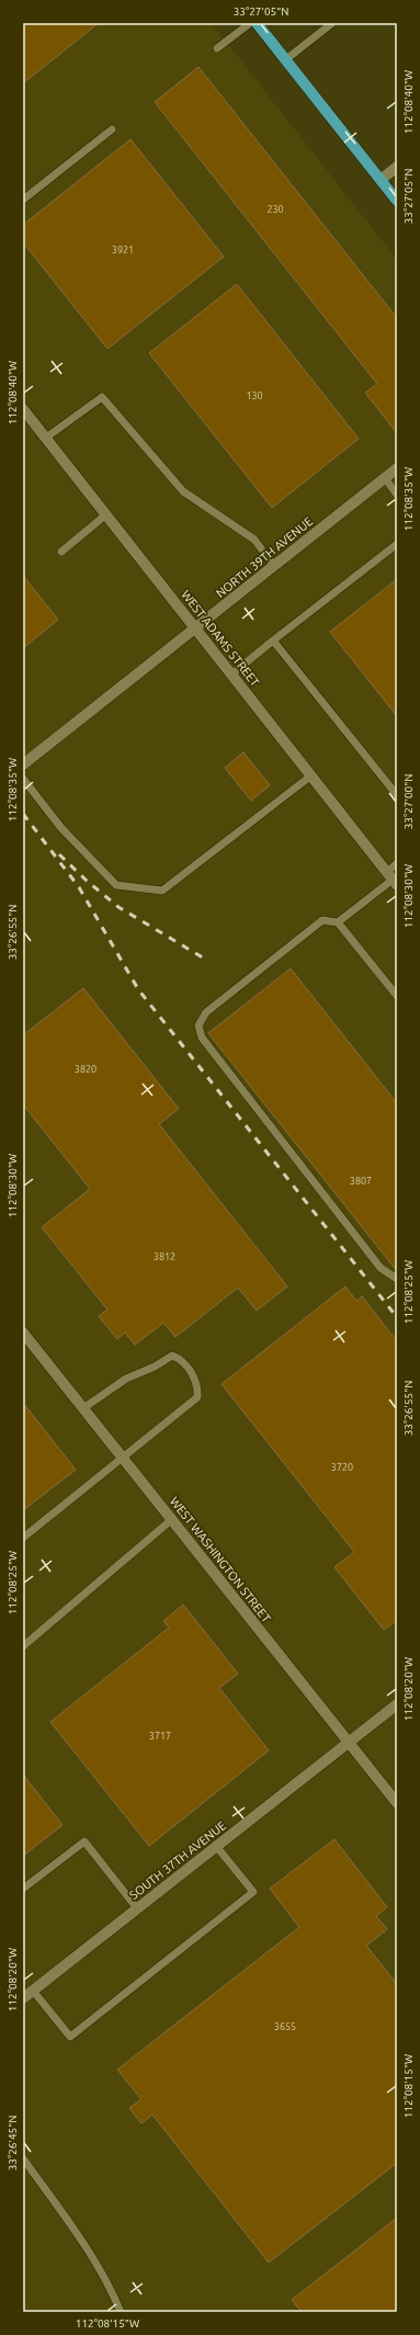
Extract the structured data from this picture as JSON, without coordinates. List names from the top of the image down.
{
  "streets": {
    "street": [
      "NORTH 39TH AVENUE",
      "WEST ADAMS STREET",
      "WEST WASHINGTON STREET",
      "SOUTH 37TH AVENUE"
    ]
  },
  "crossings": [
    ["NORTH 39TH AVENUE", "WEST ADAMS STREET"],
    ["WEST WASHINGTON STREET", "SOUTH 37TH AVENUE"]
  ],
  "house_numbers": [
    "230",
    "3921",
    "130",
    "3820",
    "3807",
    "3812",
    "3720",
    "3717",
    "3655"
  ],
  "coordinates": [
    "33°27'05\"N",
    "112°08'40\"W",
    "112°08'35\"W",
    "33°27'00\"N",
    "112°08'30\"W",
    "33°26'55\"N",
    "112°08'25\"W",
    "112°08'20\"W",
    "112°08'15\"W",
    "33°26'45\"N"
  ]
}
